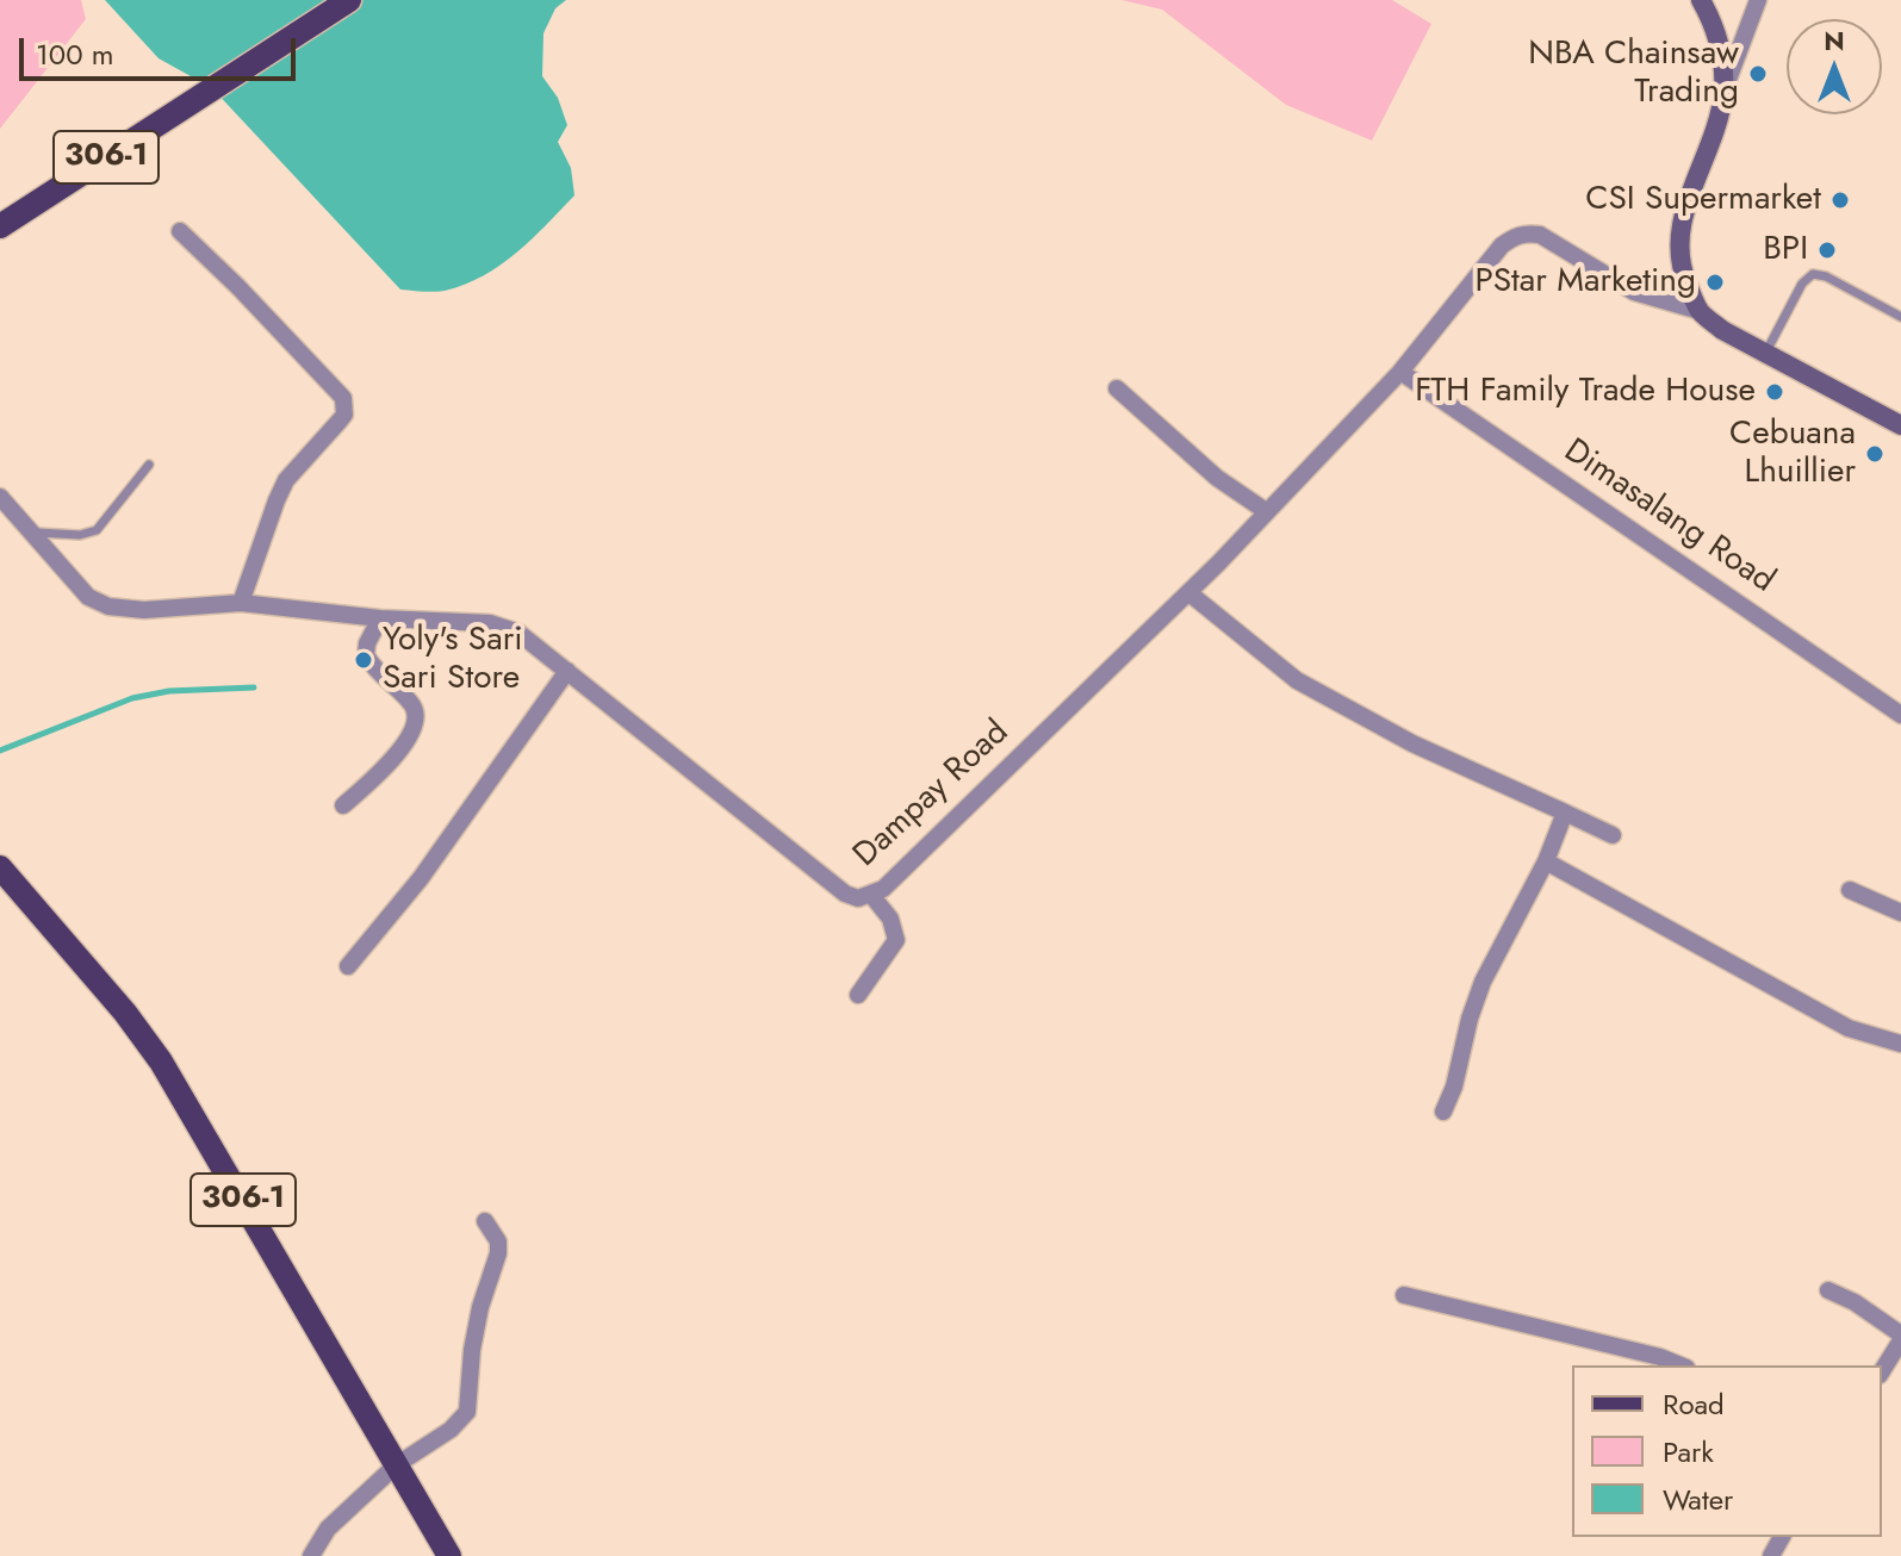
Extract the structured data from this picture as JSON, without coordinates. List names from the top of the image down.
{
  "streets": {
    "main road": ["306-1"],
    "street": ["Dimasalang Road", "Dampay Road"]
  },
  "crossings": [
    ["Dimasalang Road", "Dampay Road"]
  ],
  "places": [
    "NBA Chainsaw Trading",
    "CSI Supermarket",
    "BPI",
    "PStar Marketing",
    "FTH Family Trade House",
    "Cebuana Lhuillier",
    "Yoly's Sari Sari Store"
  ],
  "legend": ["Road", "Park", "Water"],
  "scale_bar": "100 m",
  "north": "top"
}
